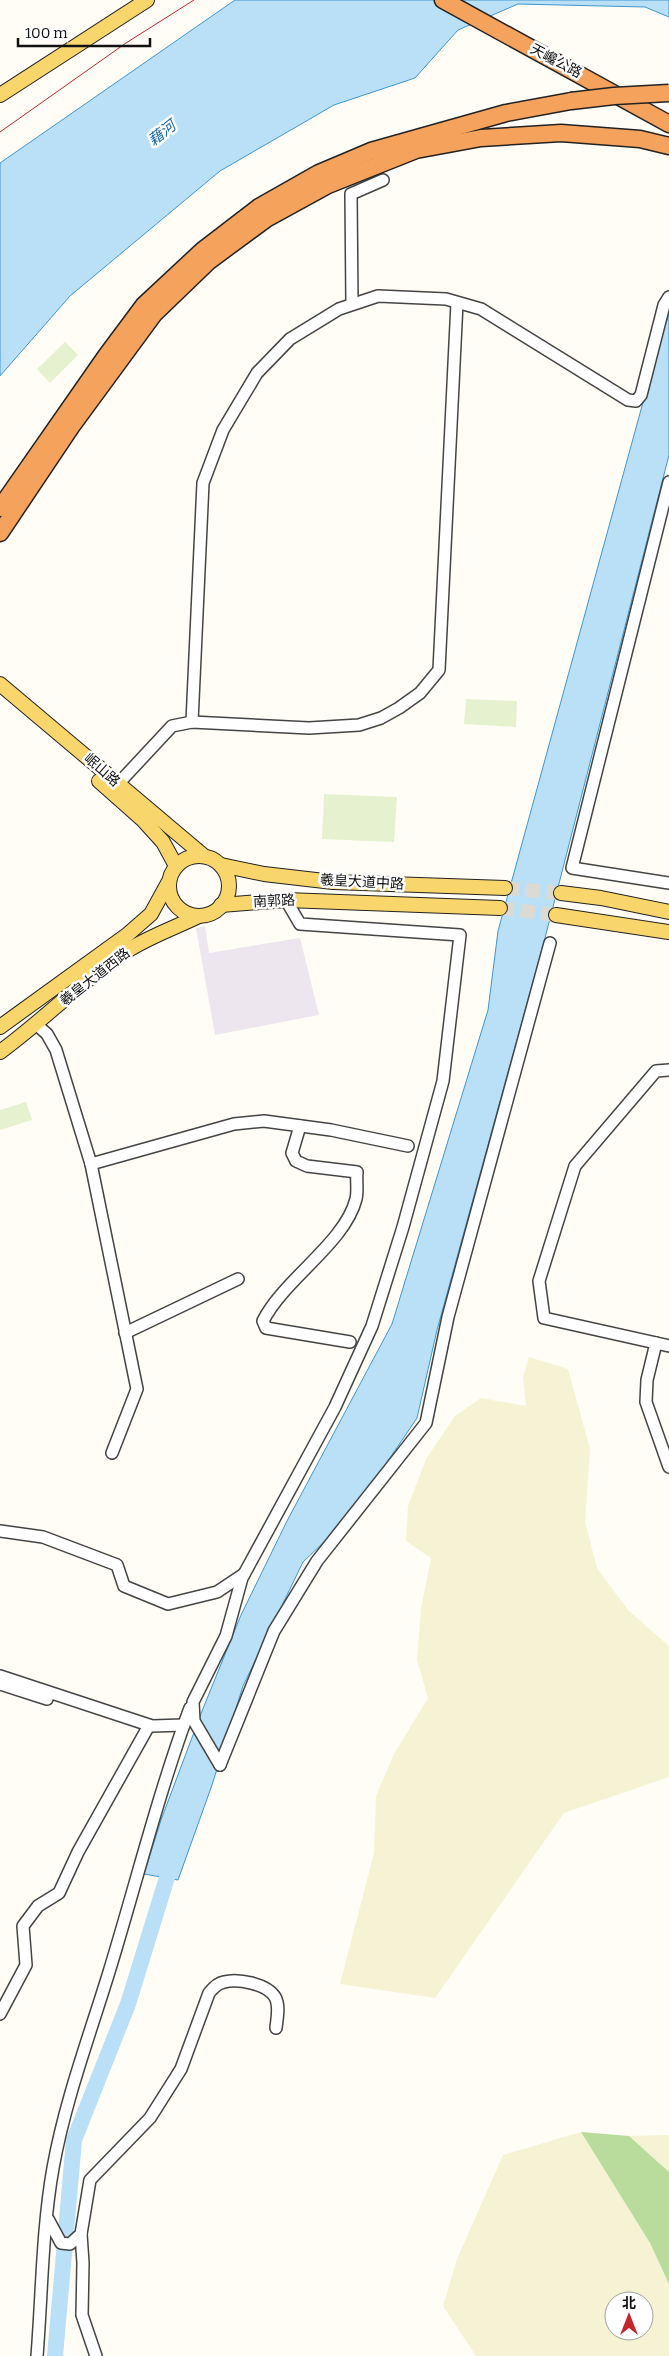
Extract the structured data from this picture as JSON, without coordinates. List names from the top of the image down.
{
  "streets": {
    "highway": ["天巉公路"],
    "main road": [
      "岷山路",
      "羲皇大道中路",
      "南郭路",
      "羲皇大道西路"
    ]
  },
  "crossings": [
    ["岷山路", "羲皇大道中路"],
    ["岷山路", "南郭路"],
    ["岷山路", "羲皇大道西路"],
    ["羲皇大道中路", "南郭路"],
    ["羲皇大道中路", "羲皇大道西路"],
    ["南郭路", "羲皇大道西路"]
  ],
  "water": ["藉河"],
  "scale_bar": "100 m",
  "north": "top"
}
